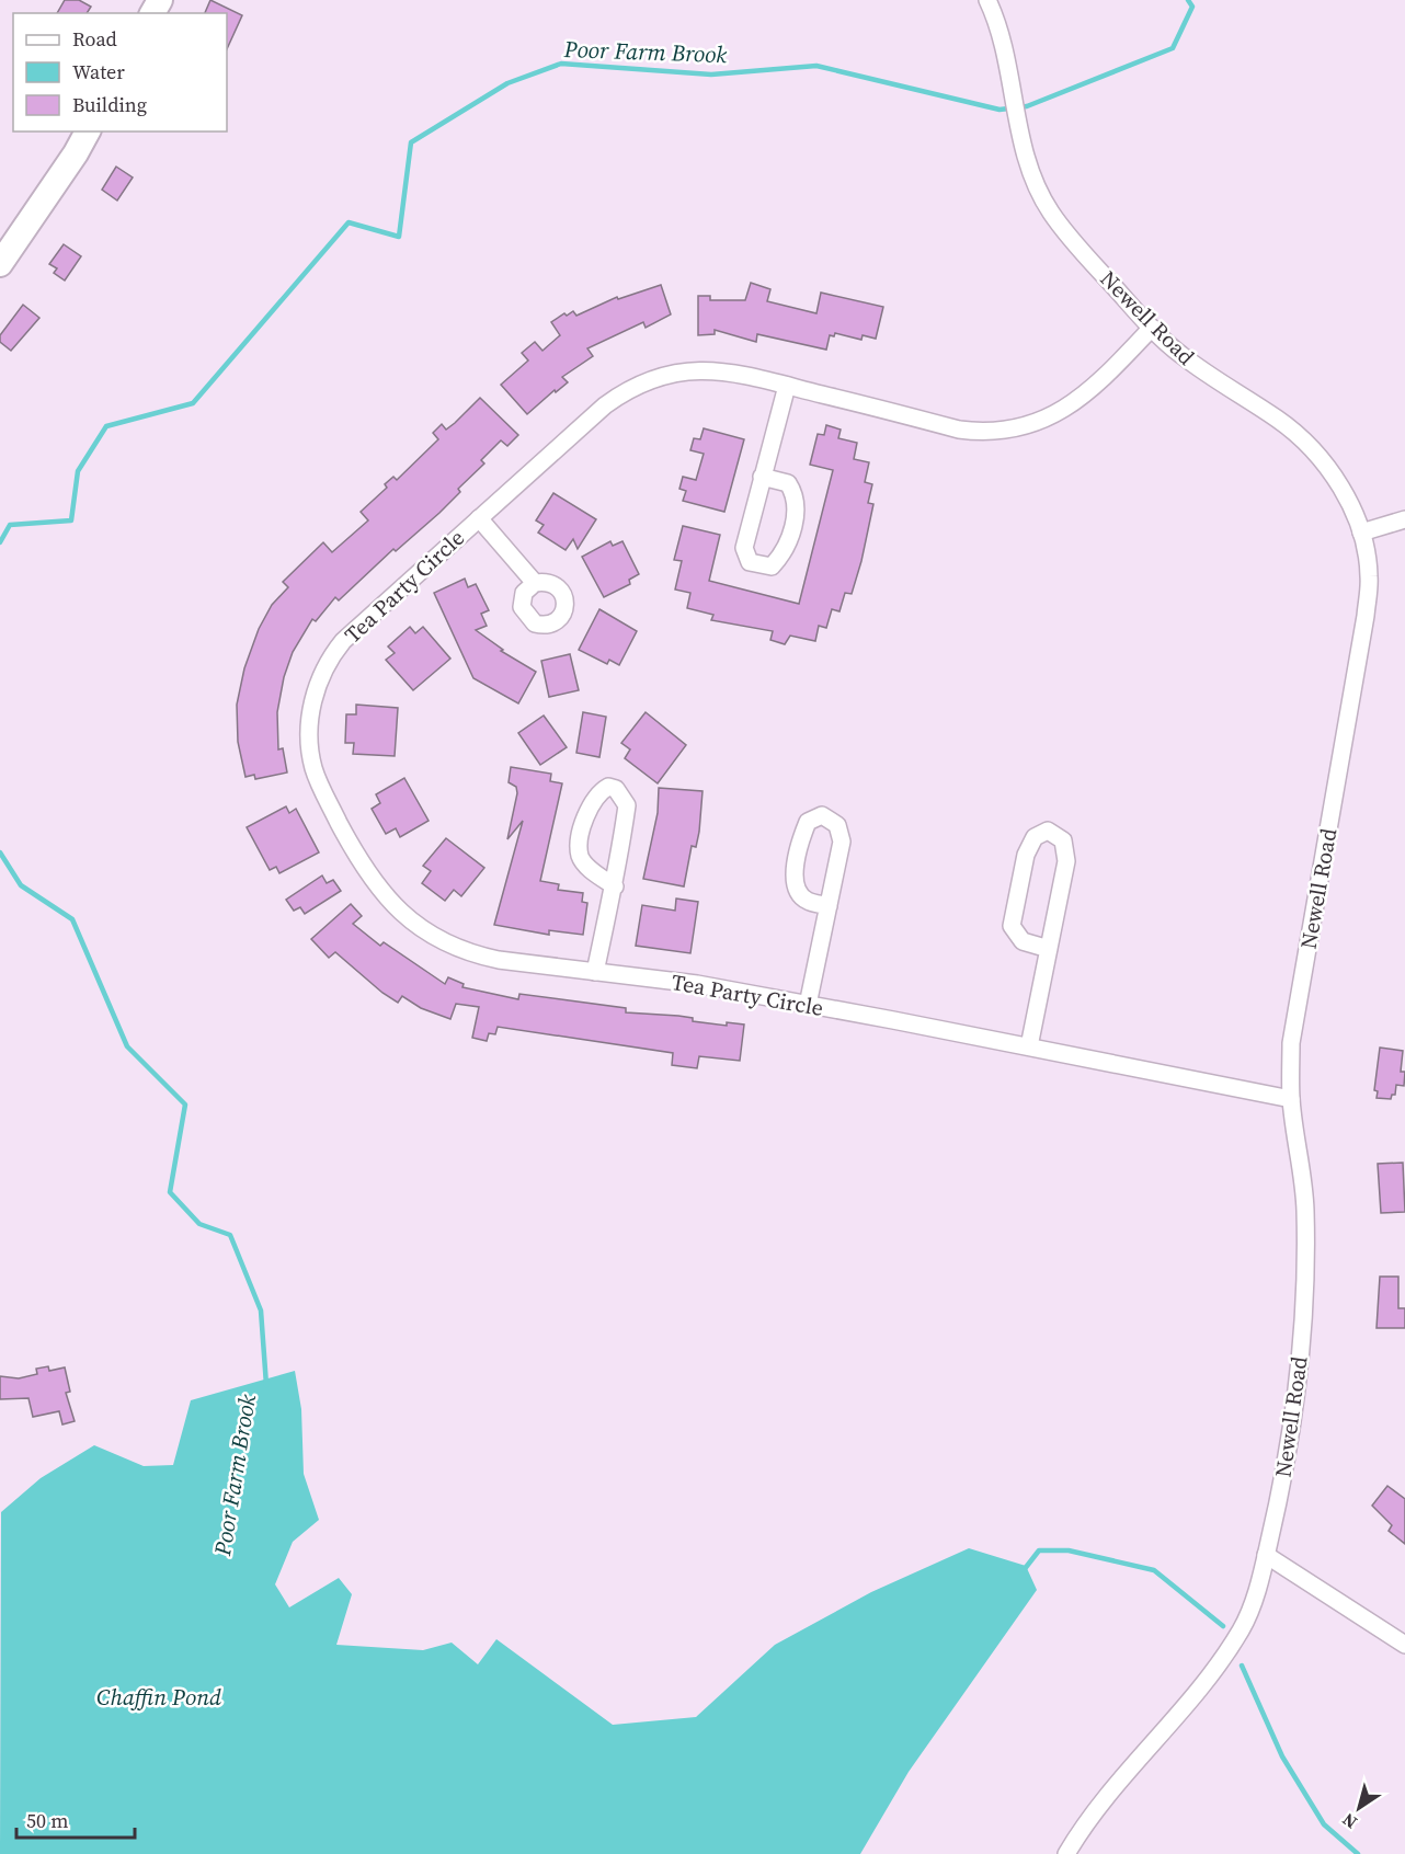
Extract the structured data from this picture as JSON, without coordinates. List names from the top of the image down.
{
  "streets": {
    "street": ["Newell Road", "Tea Party Circle"]
  },
  "crossings": [
    ["Newell Road", "Tea Party Circle"]
  ],
  "water": ["Poor Farm Brook", "Chaffin Pond"],
  "legend": ["Road", "Water", "Building"],
  "scale_bar": "50 m",
  "north": "bottom left"
}
